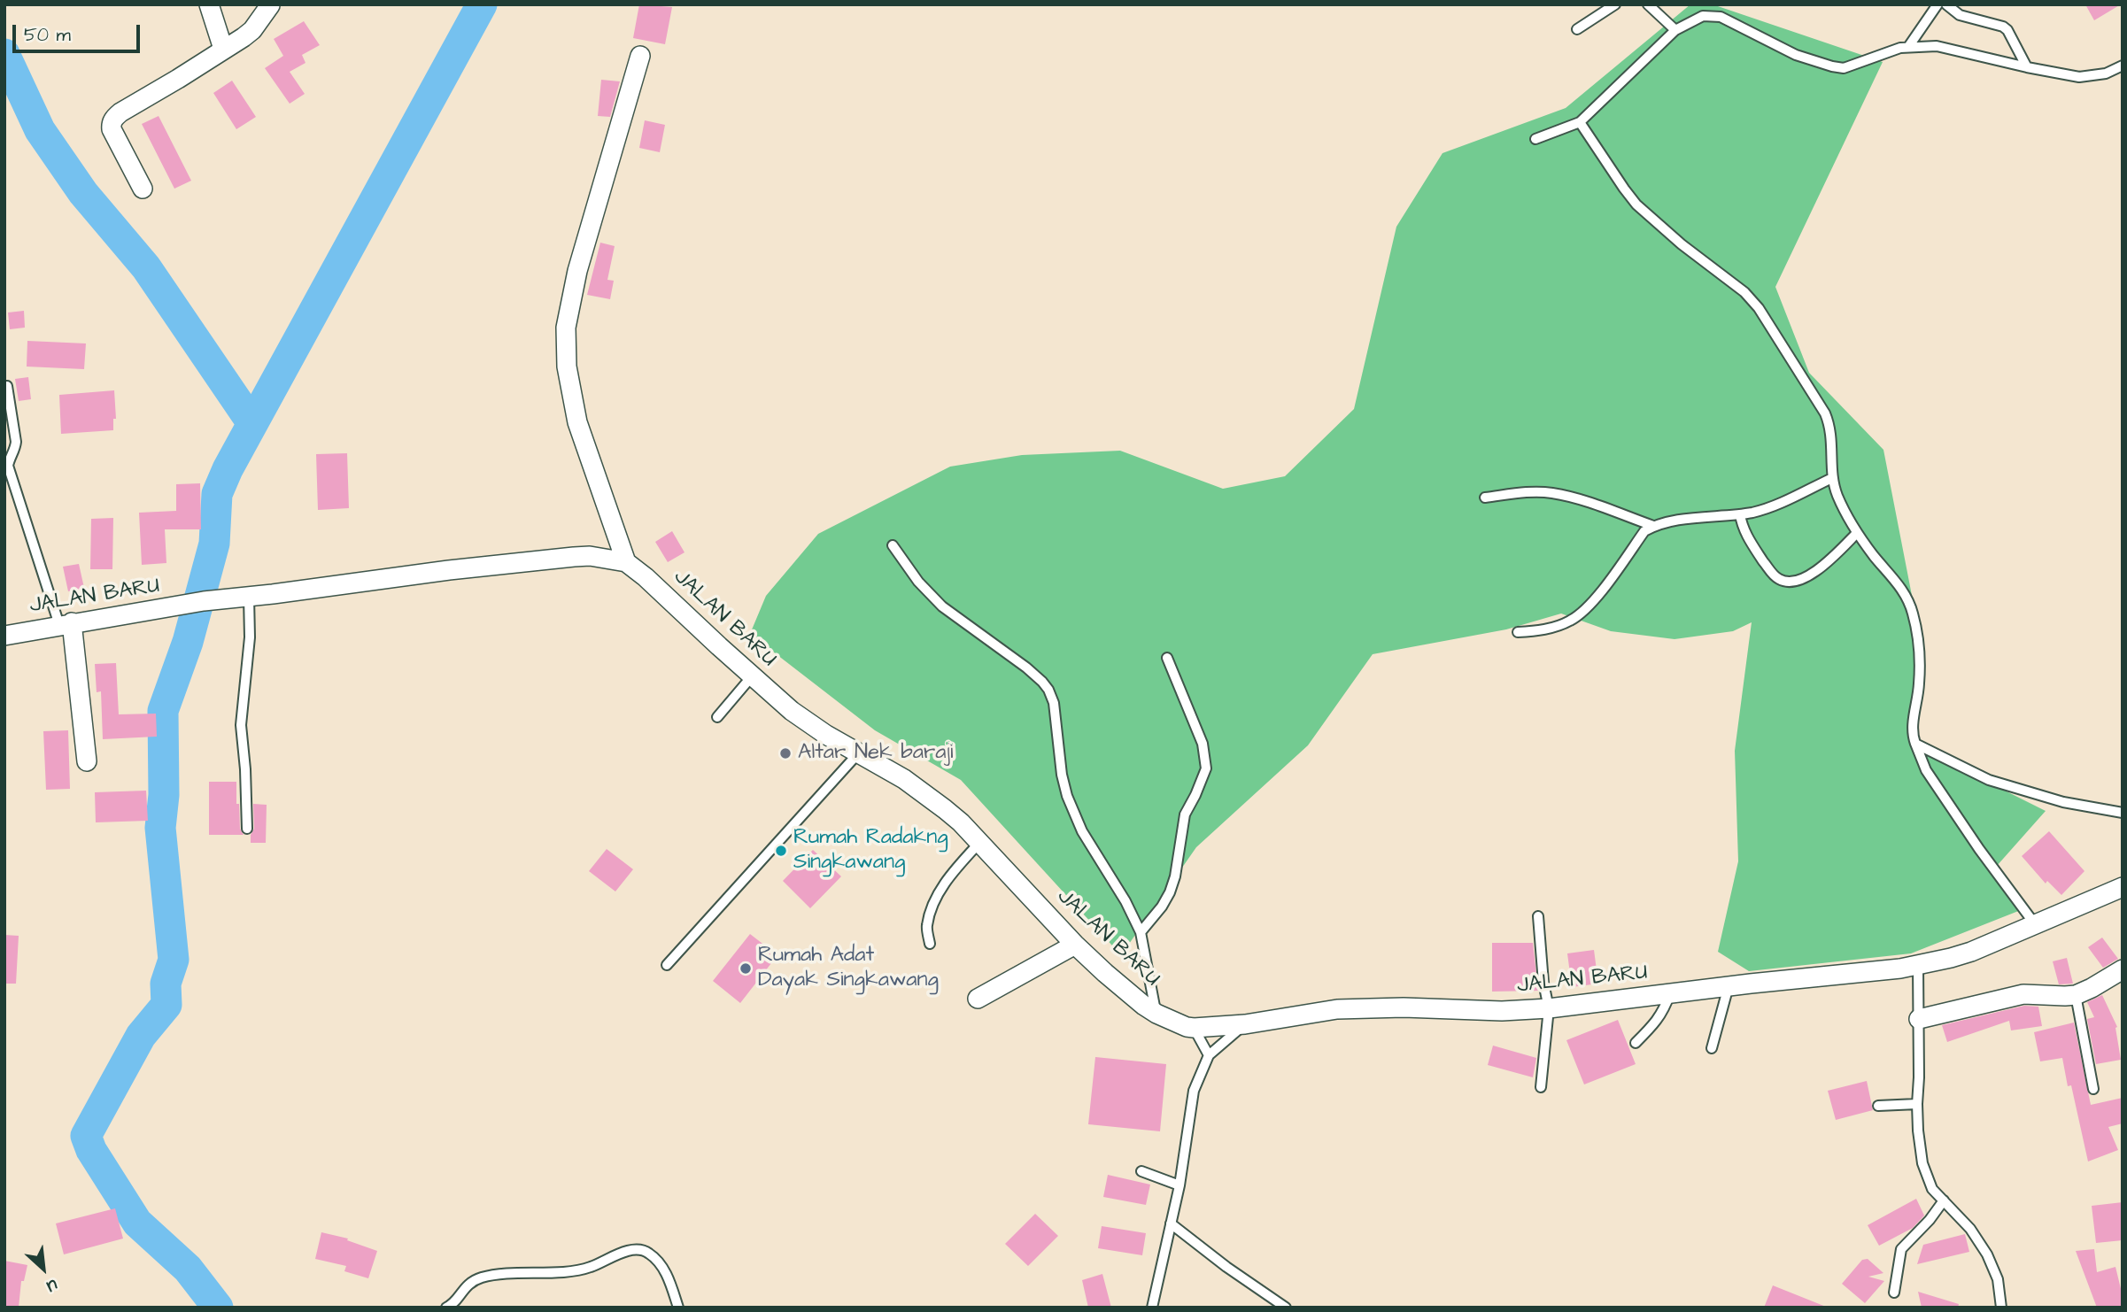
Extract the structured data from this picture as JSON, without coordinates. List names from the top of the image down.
{
  "streets": {
    "street": ["JALAN BARU"]
  },
  "places": ["Altar Nek baraji", "Rumah Radakng Singkawang", "Rumah Adat Dayak Singkawang"],
  "scale_bar": "50 m",
  "north": "bottom right"
}
